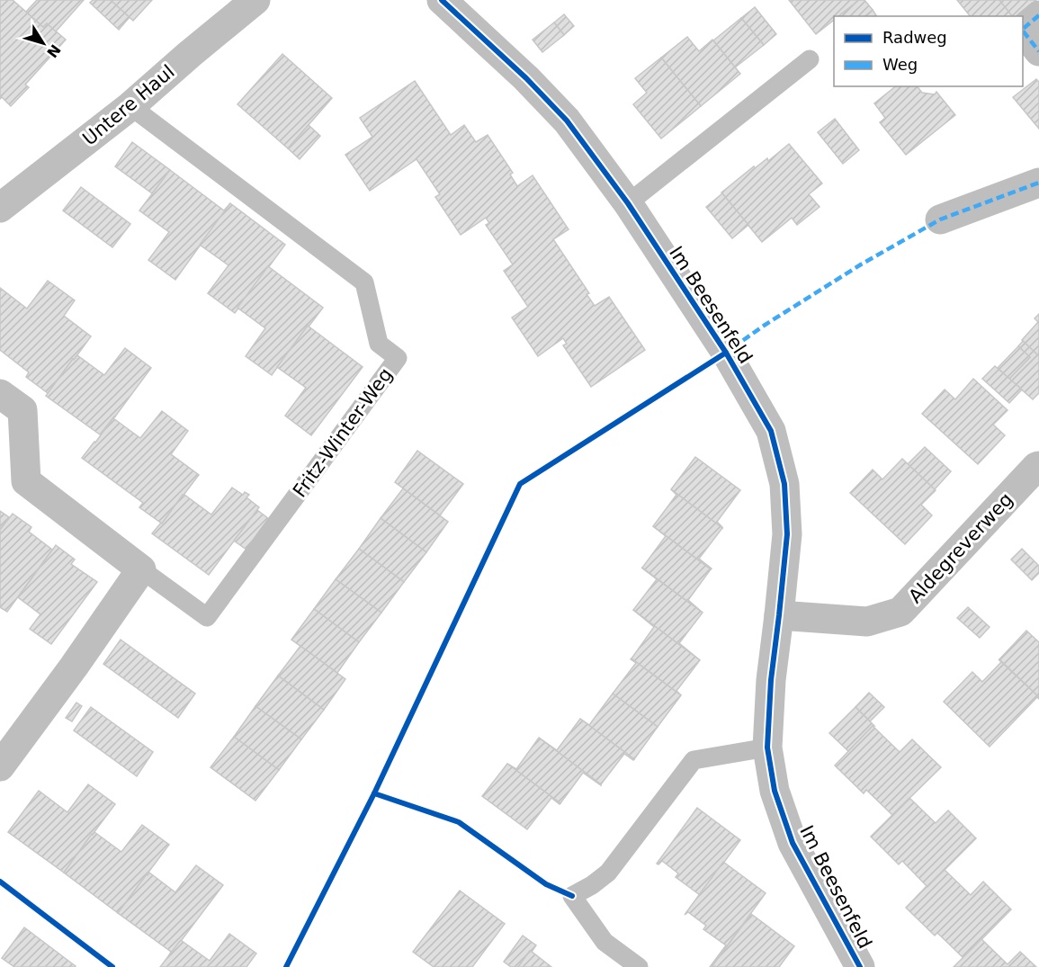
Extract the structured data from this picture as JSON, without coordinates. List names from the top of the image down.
{
  "streets": {
    "street": [
      "Untere Haul",
      "Im Beesenfeld",
      "Fritz-Winter-Weg",
      "Aldegreverweg"
    ]
  },
  "crossings": [
    ["Untere Haul", "Fritz-Winter-Weg"],
    ["Im Beesenfeld", "Aldegreverweg"]
  ],
  "legend": ["Radweg", "Weg"],
  "north": "bottom right"
}
